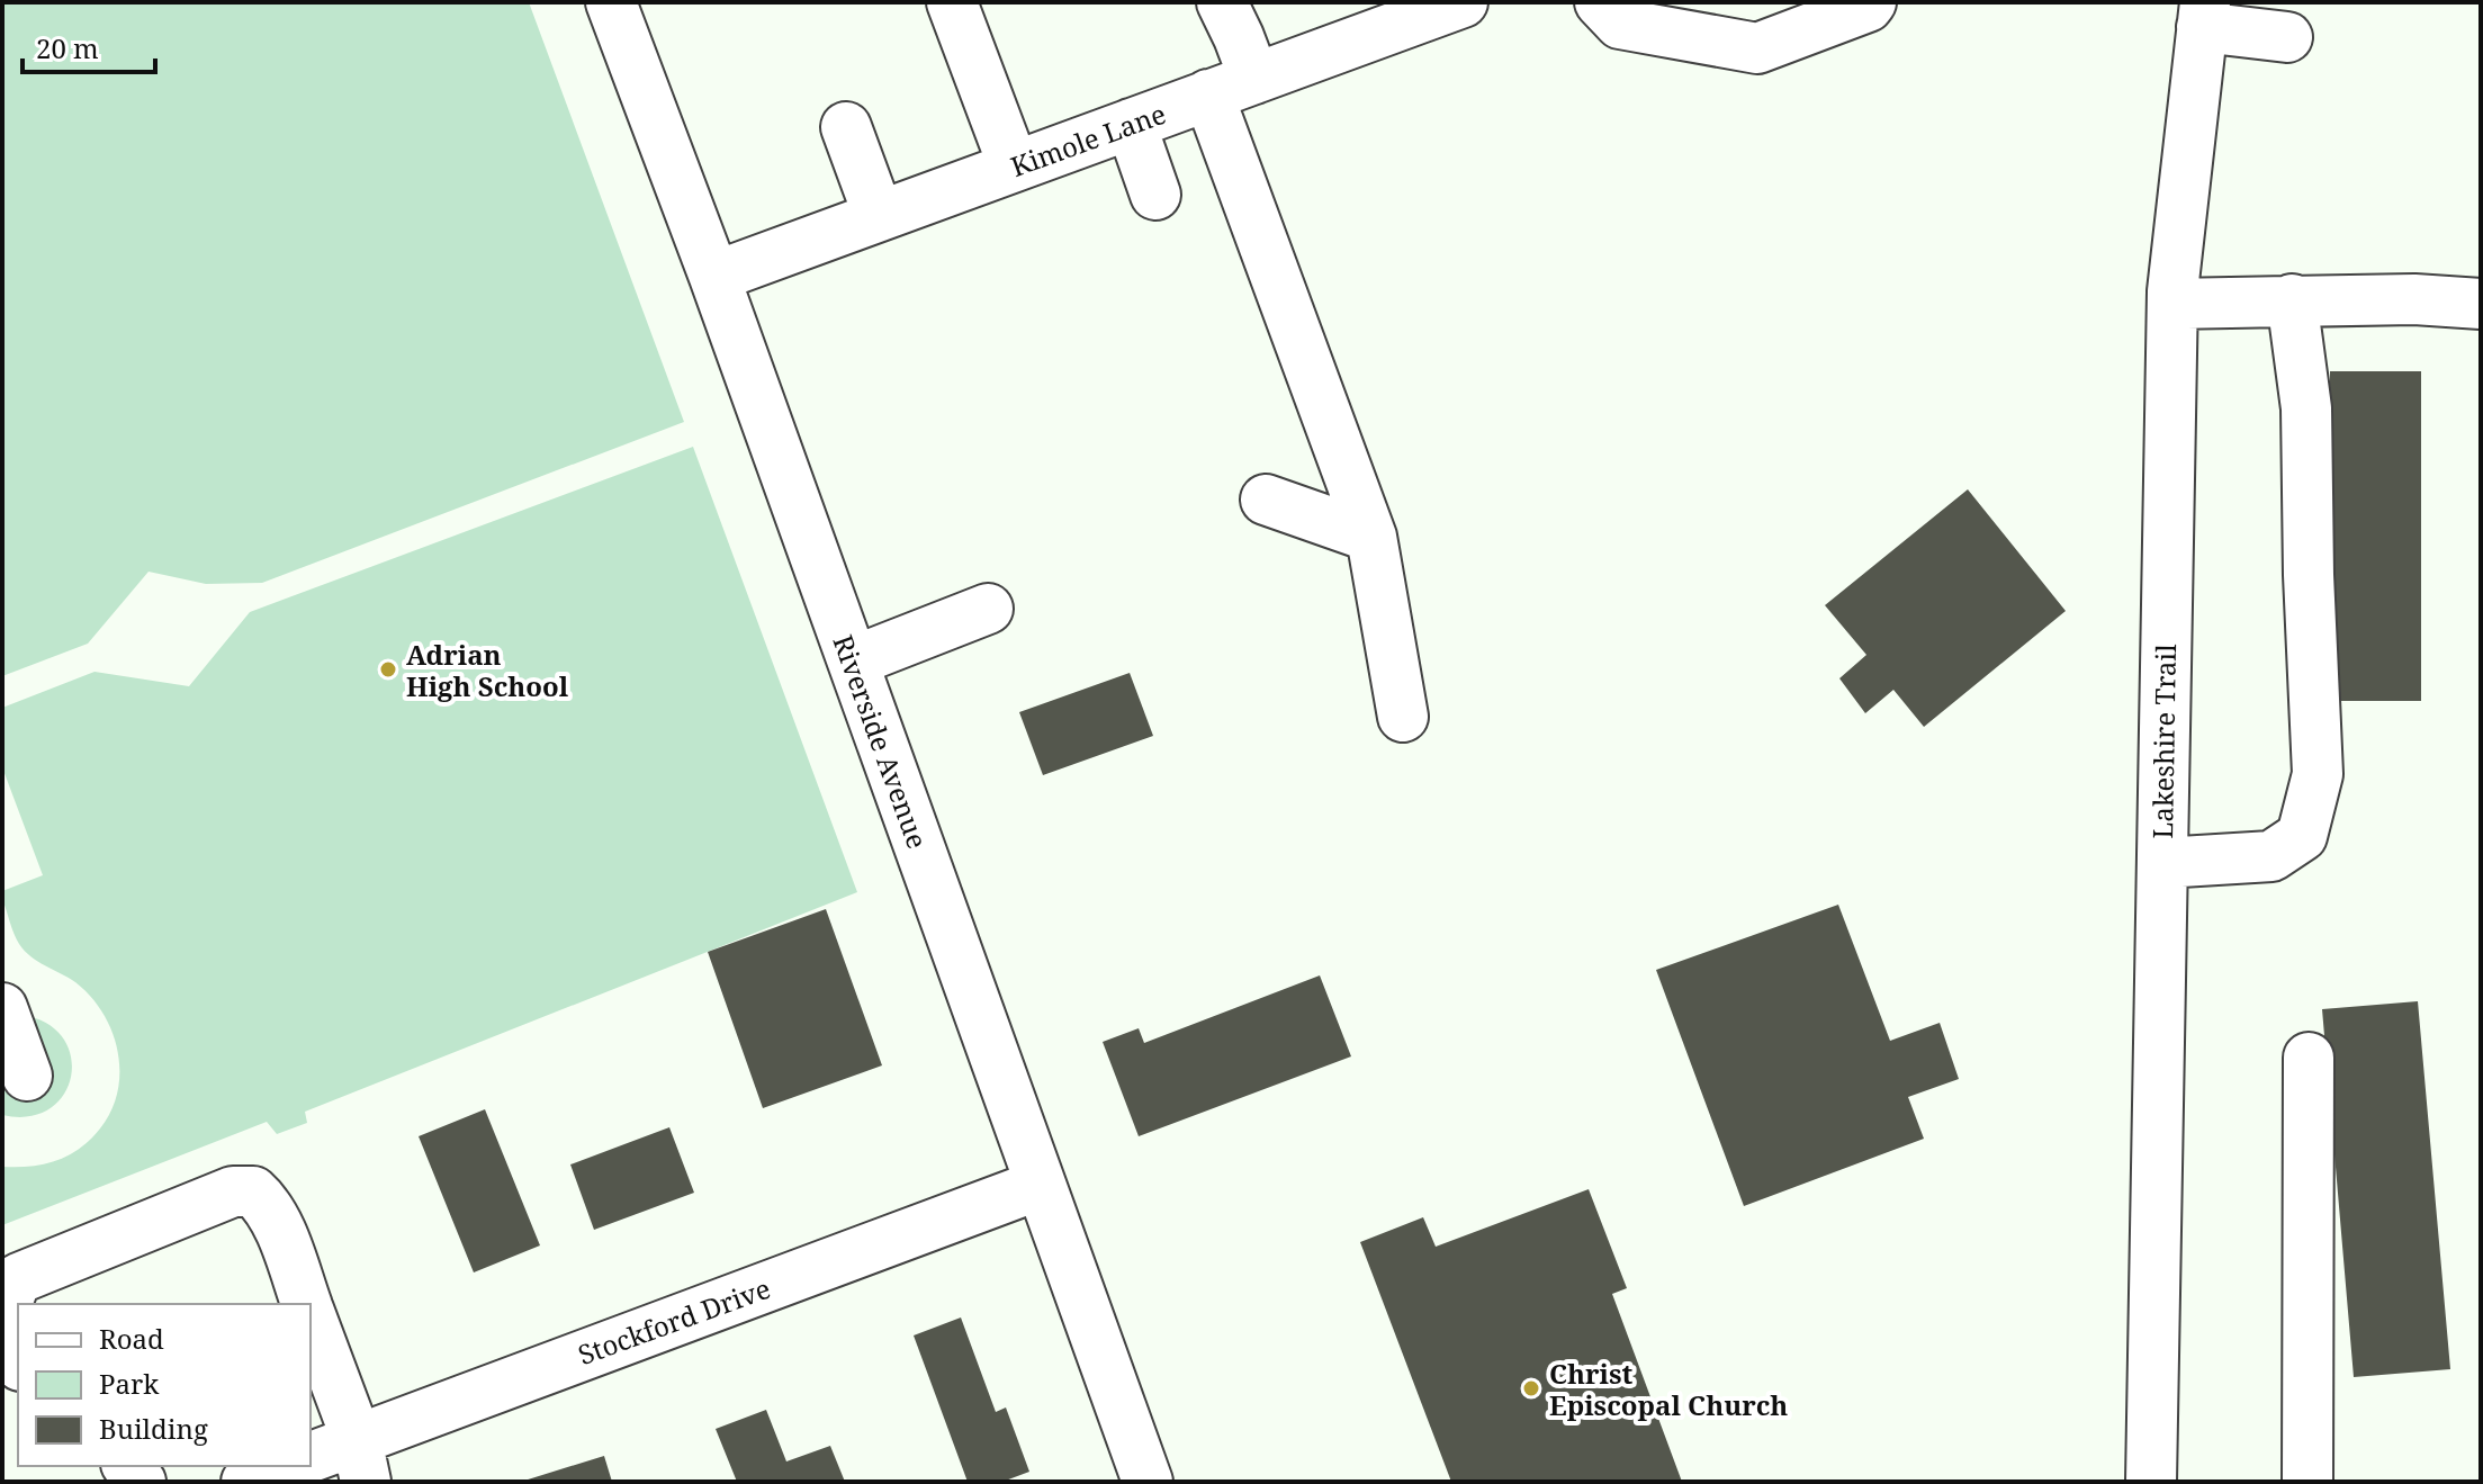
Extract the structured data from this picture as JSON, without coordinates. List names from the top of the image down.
{
  "streets": {
    "street": [
      "Kimole Lane",
      "Riverside Avenue",
      "Lakeshire Trail",
      "Stockford Drive"
    ]
  },
  "crossings": [
    ["Kimole Lane", "Riverside Avenue"],
    ["Riverside Avenue", "Stockford Drive"]
  ],
  "places": ["Adrian High School", "Christ Episcopal Church"],
  "legend": ["Road", "Park", "Building"],
  "scale_bar": "20 m"
}
